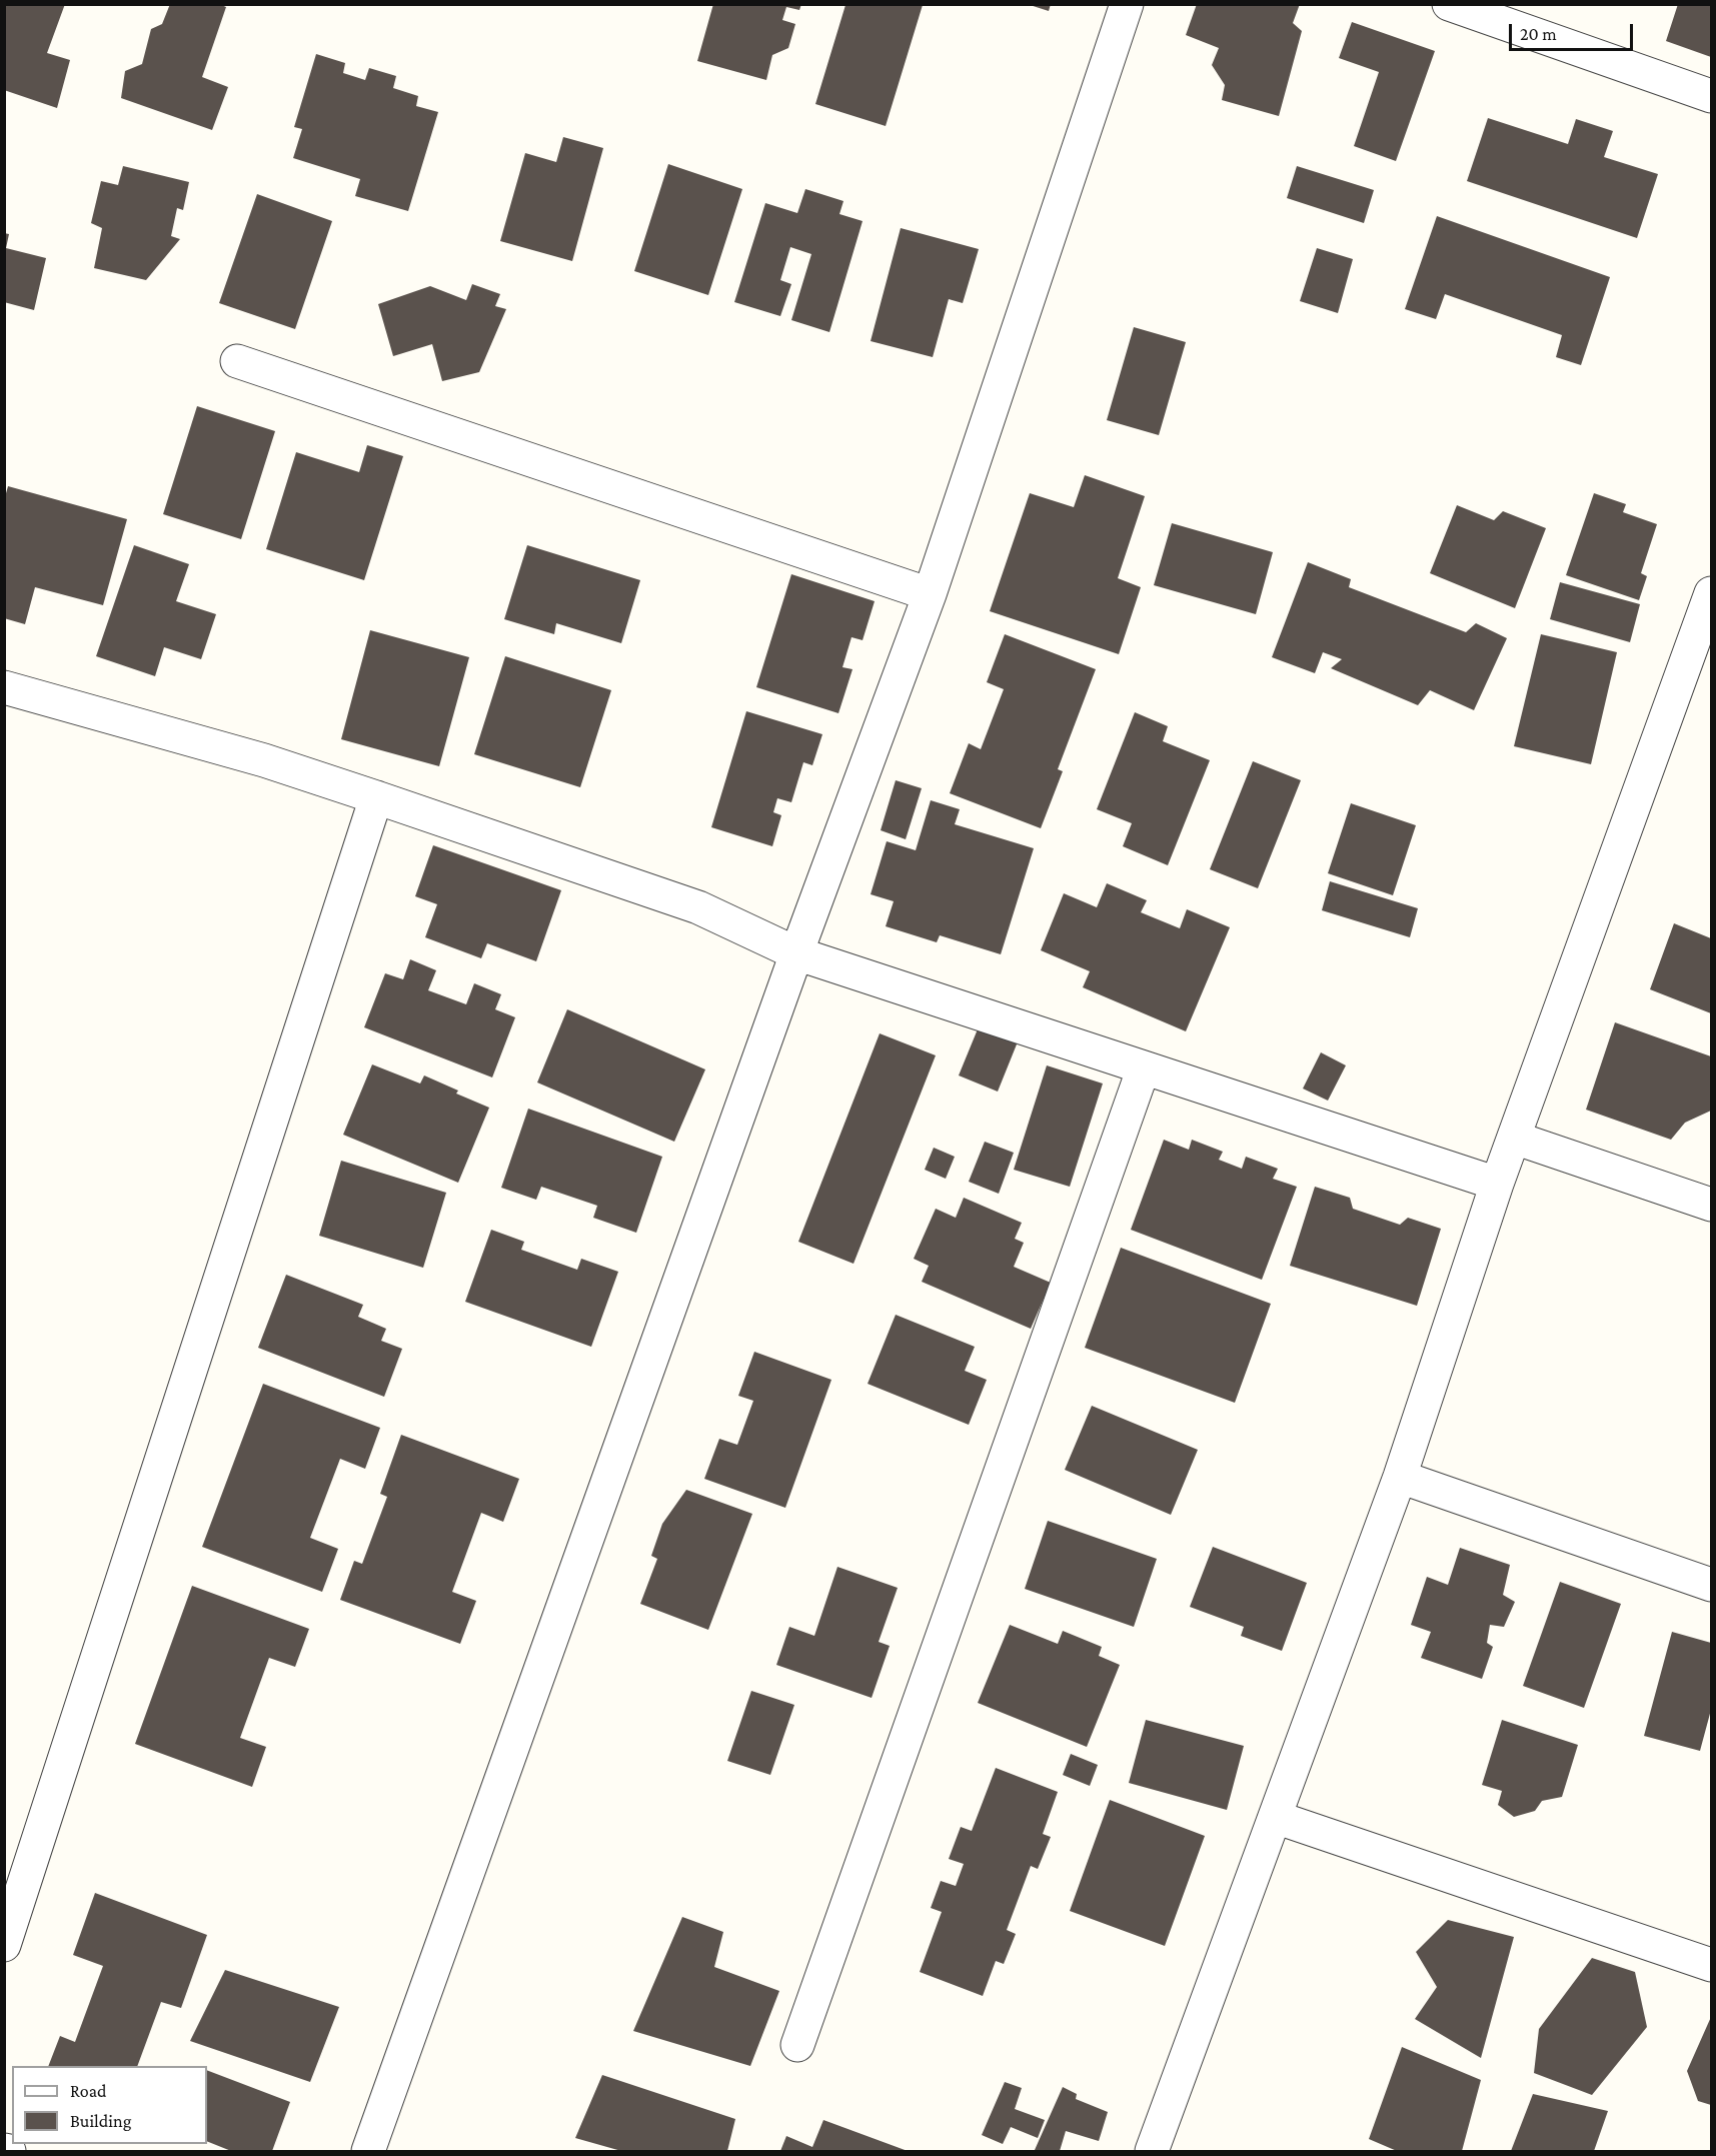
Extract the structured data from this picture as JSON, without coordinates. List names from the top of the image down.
{
  "legend": ["Road", "Building"],
  "scale_bar": "20 m"
}
